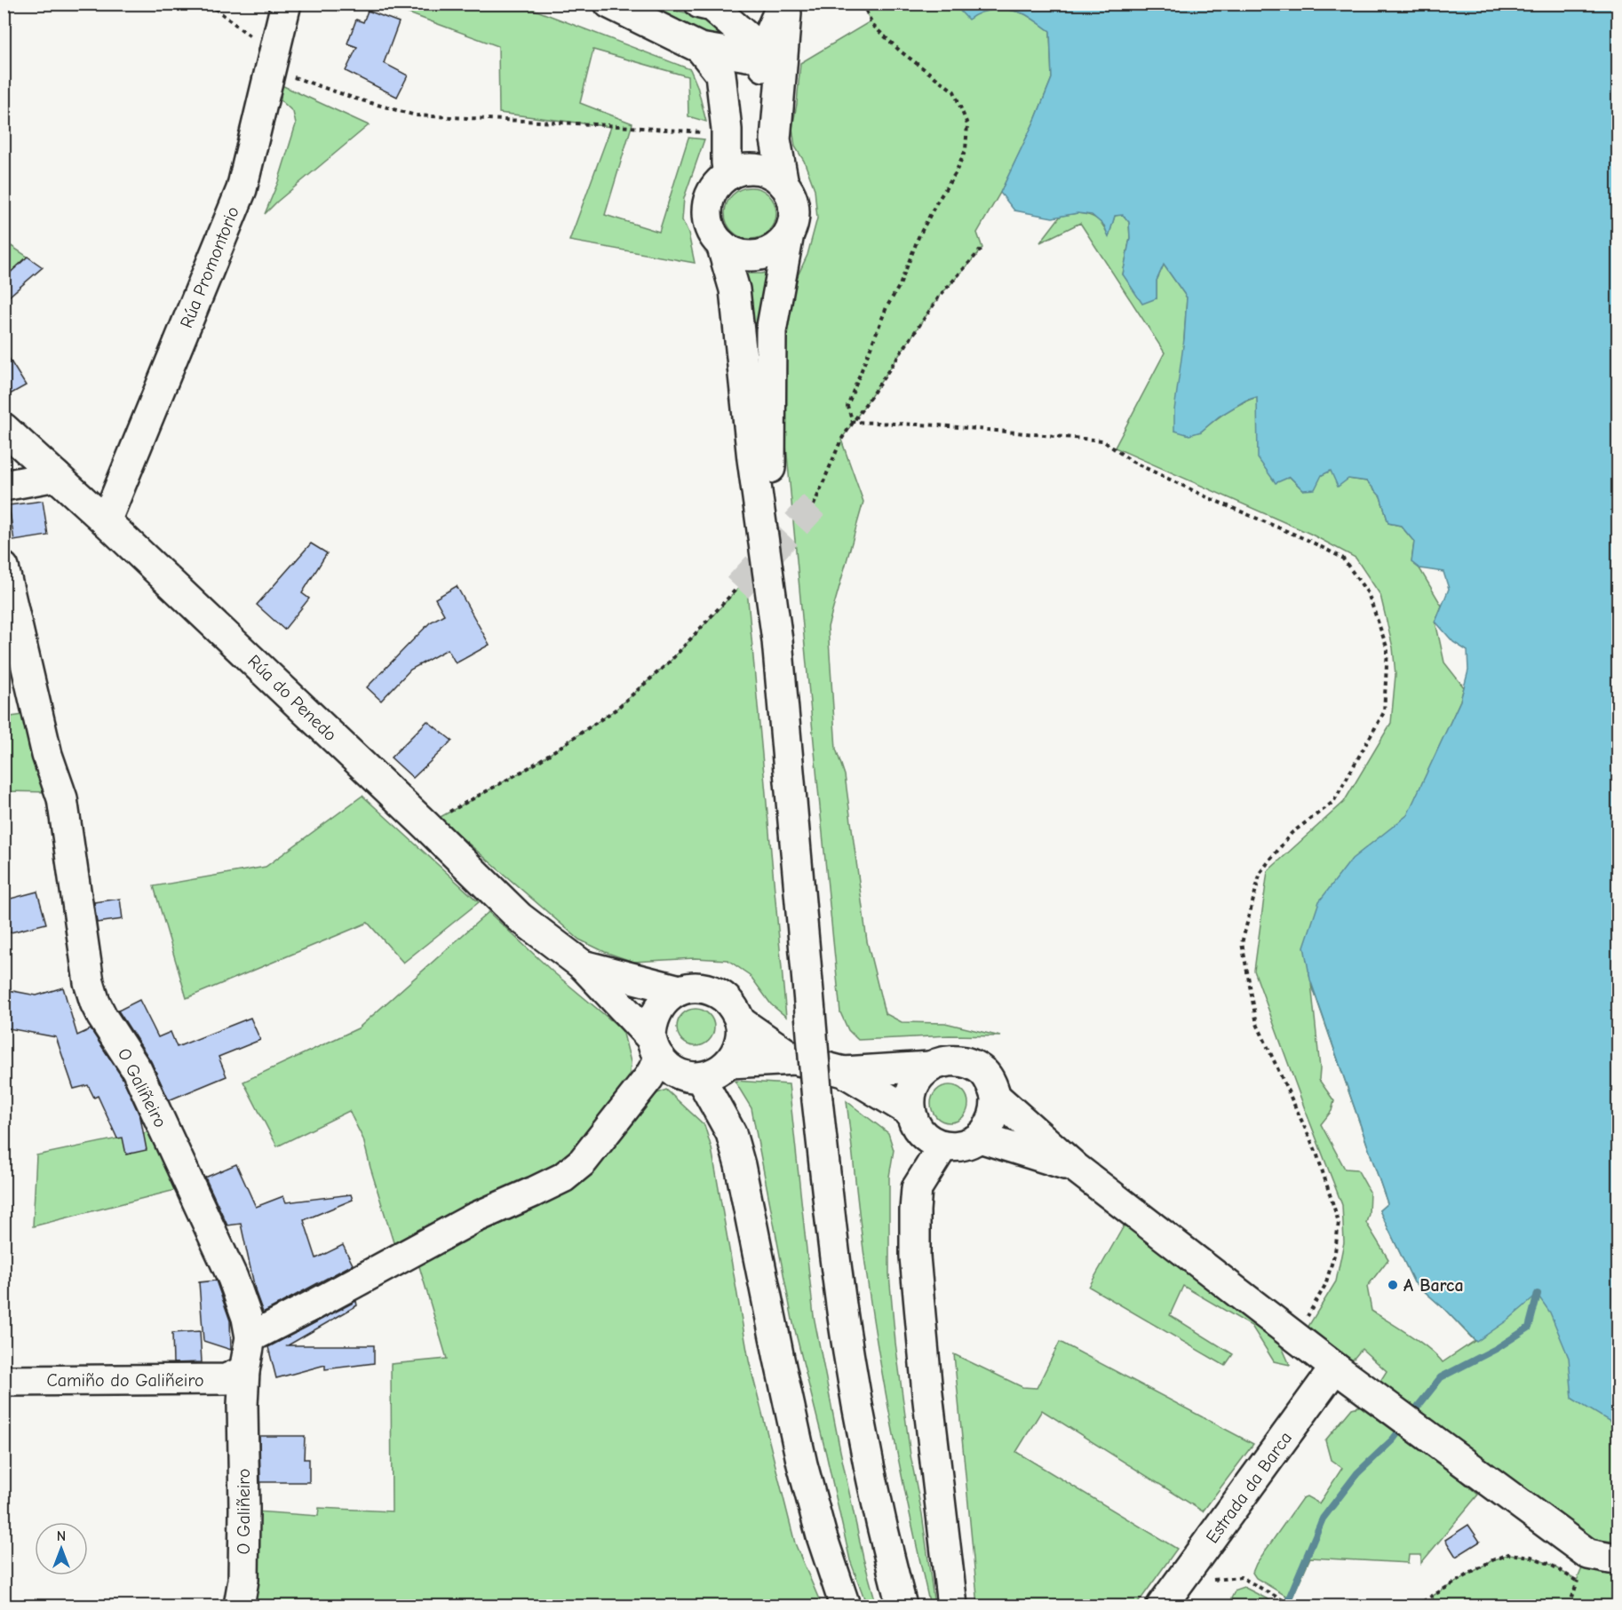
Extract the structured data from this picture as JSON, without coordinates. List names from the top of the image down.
{
  "streets": {
    "main road": [
      "Rúa Promontorio",
      "Rúa do Penedo",
      "O Galiñeiro",
      "Camiño do Galiñeiro",
      "Estrada da Barca"
    ]
  },
  "crossings": [
    ["Rúa Promontorio", "Rúa do Penedo"],
    ["O Galiñeiro", "Camiño do Galiñeiro"]
  ],
  "places": ["A Barca"],
  "north": "top"
}
